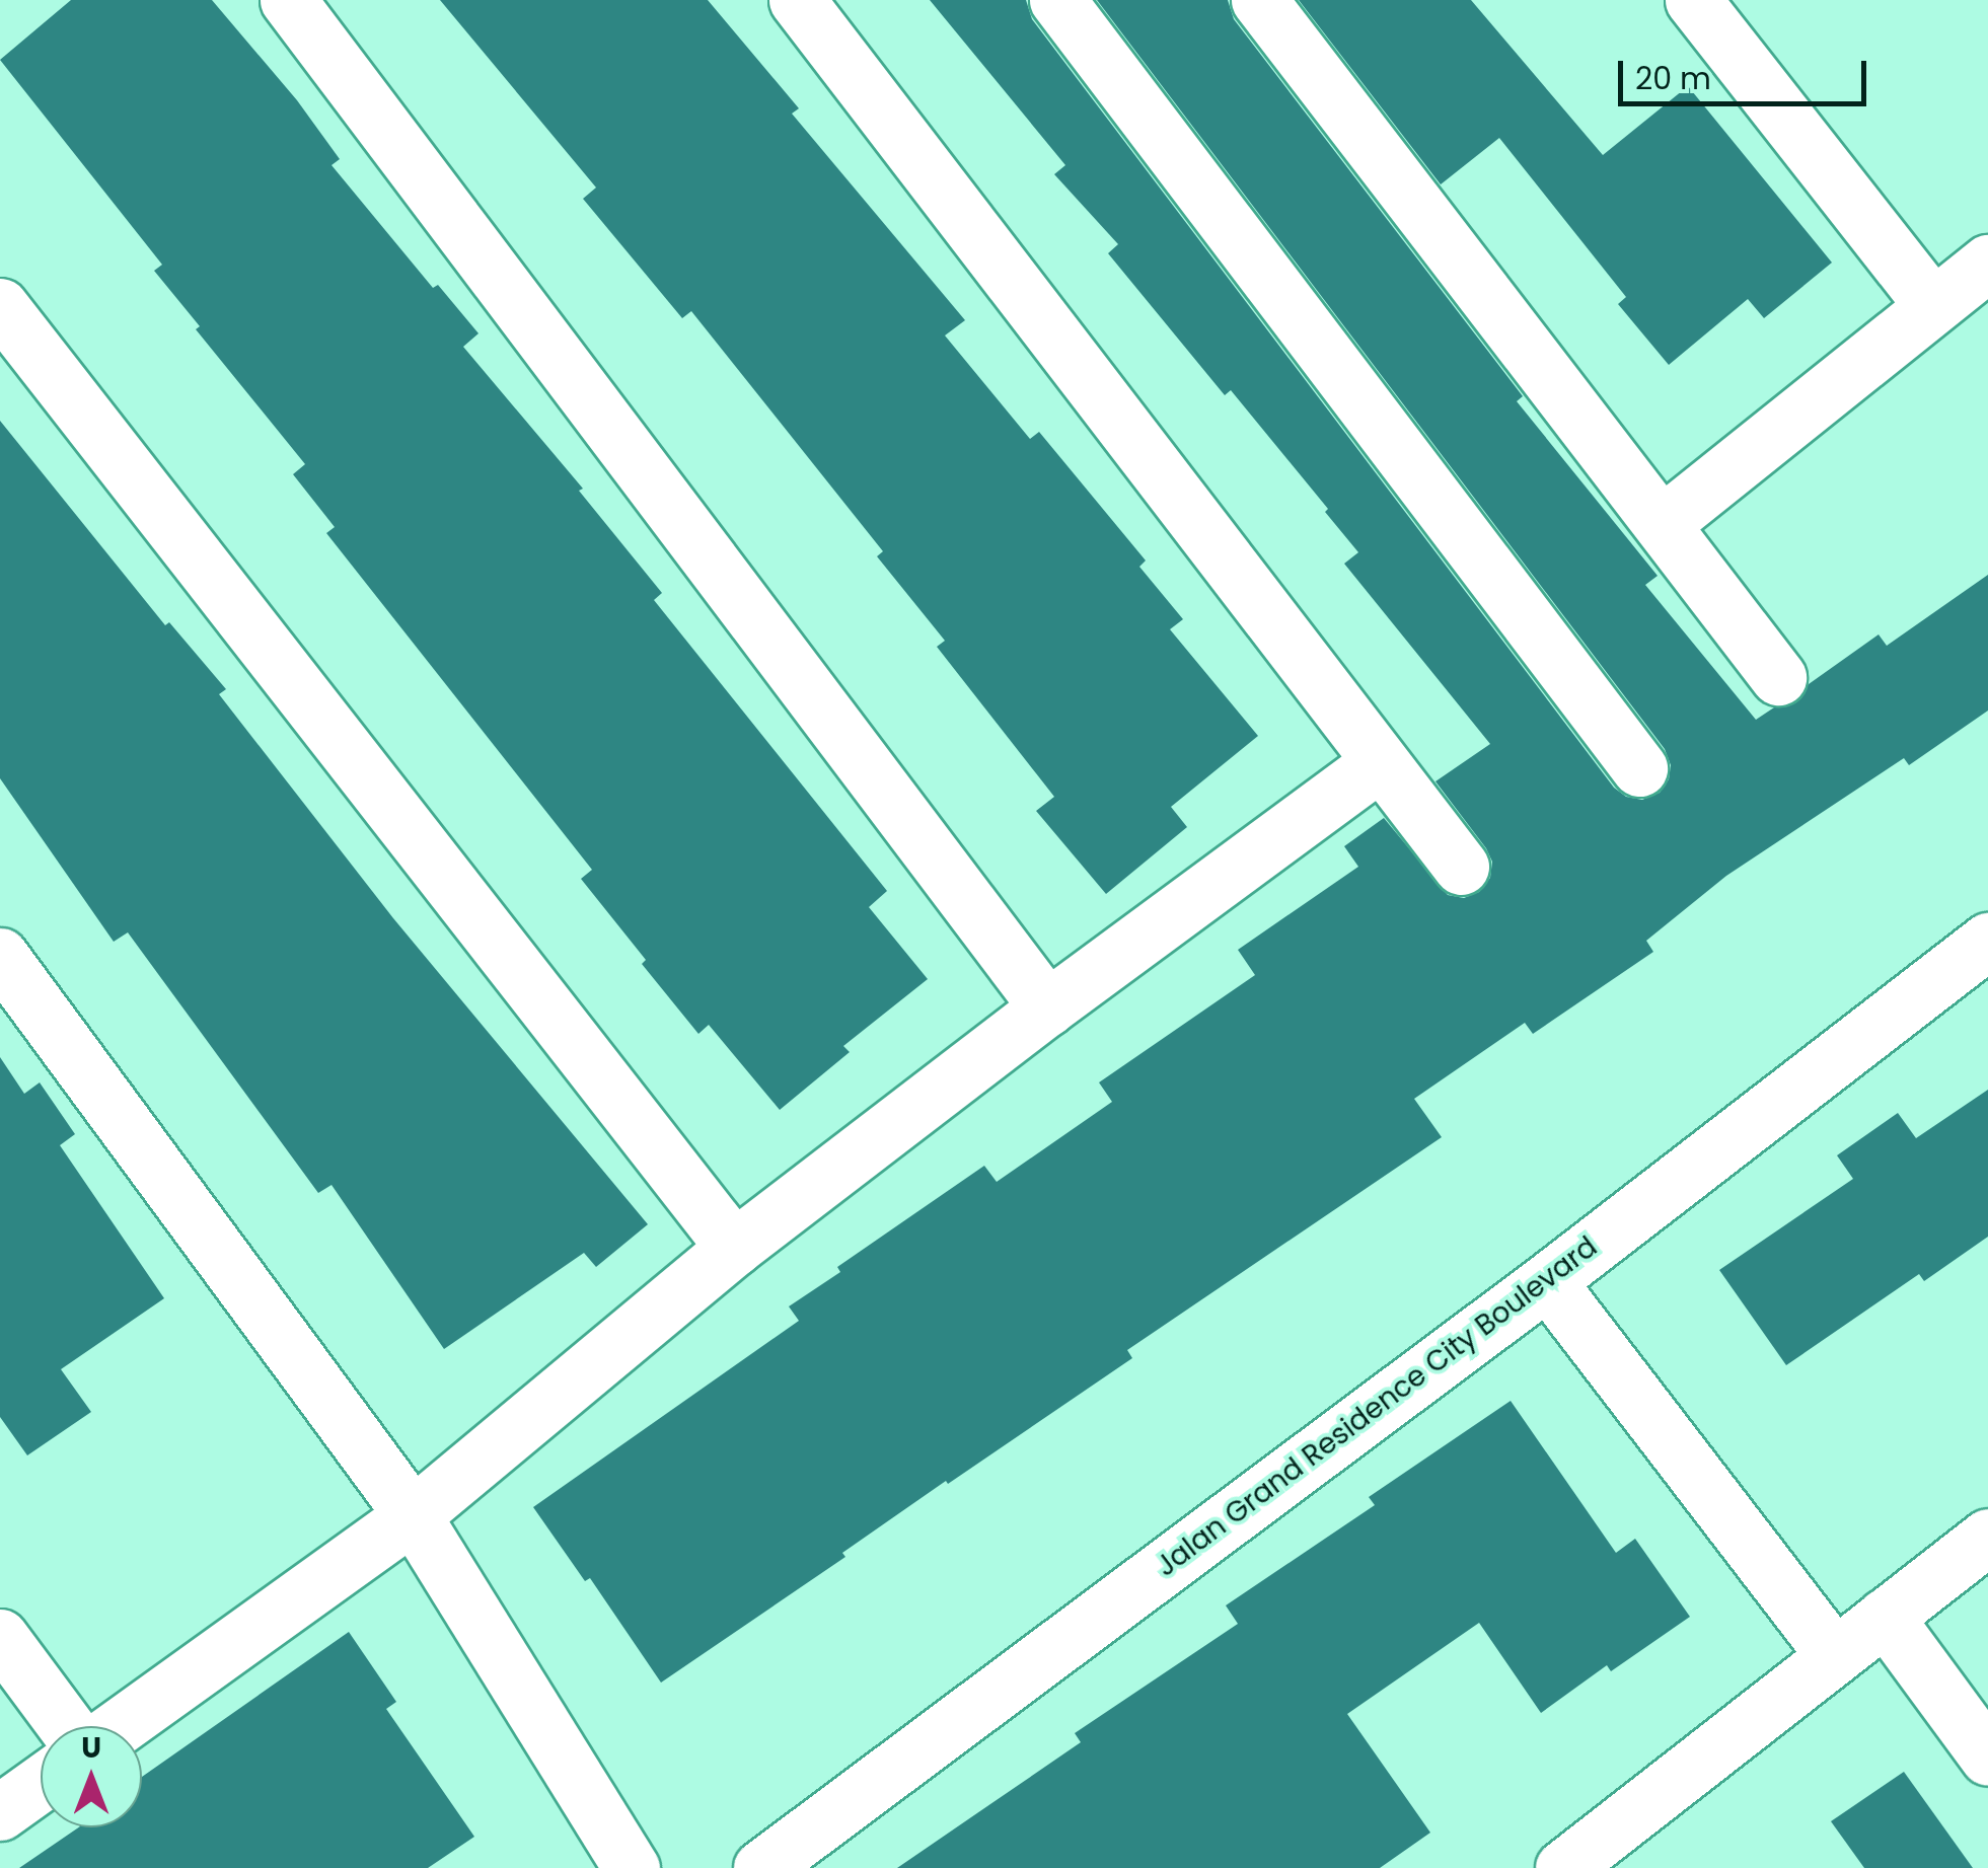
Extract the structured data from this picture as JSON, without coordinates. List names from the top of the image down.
{
  "streets": {
    "street": ["Jalan Grand Residence City Boulevard"]
  },
  "scale_bar": "20 m",
  "north": "top"
}
